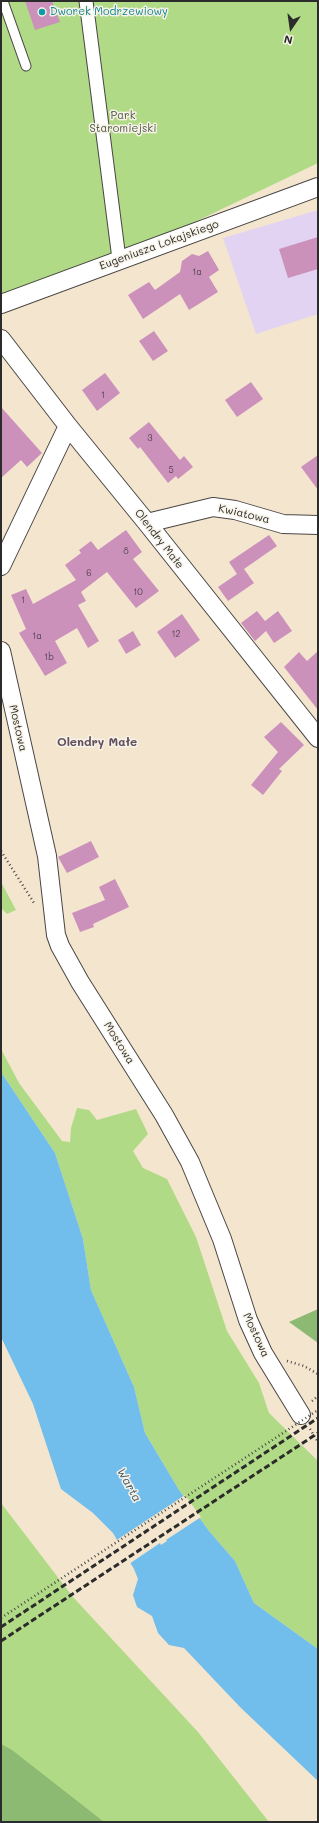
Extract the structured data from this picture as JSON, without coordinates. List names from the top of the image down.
{
  "streets": {
    "street": [
      "Eugeniusza Lokajskiego",
      "Kwiatowa",
      "Olendry Małe",
      "Mostowa"
    ]
  },
  "crossings": [
    ["Kwiatowa", "Olendry Małe"]
  ],
  "districts": ["Olendry Małe"],
  "water": ["Warta"],
  "parks": ["Park Staromiejski"],
  "places": ["Dworek Modrzewiowy"],
  "house_numbers": [
    "1a",
    "1",
    "3",
    "5",
    "8",
    "6",
    "10",
    "1",
    "12",
    "1a",
    "1b"
  ],
  "north": "bottom"
}
